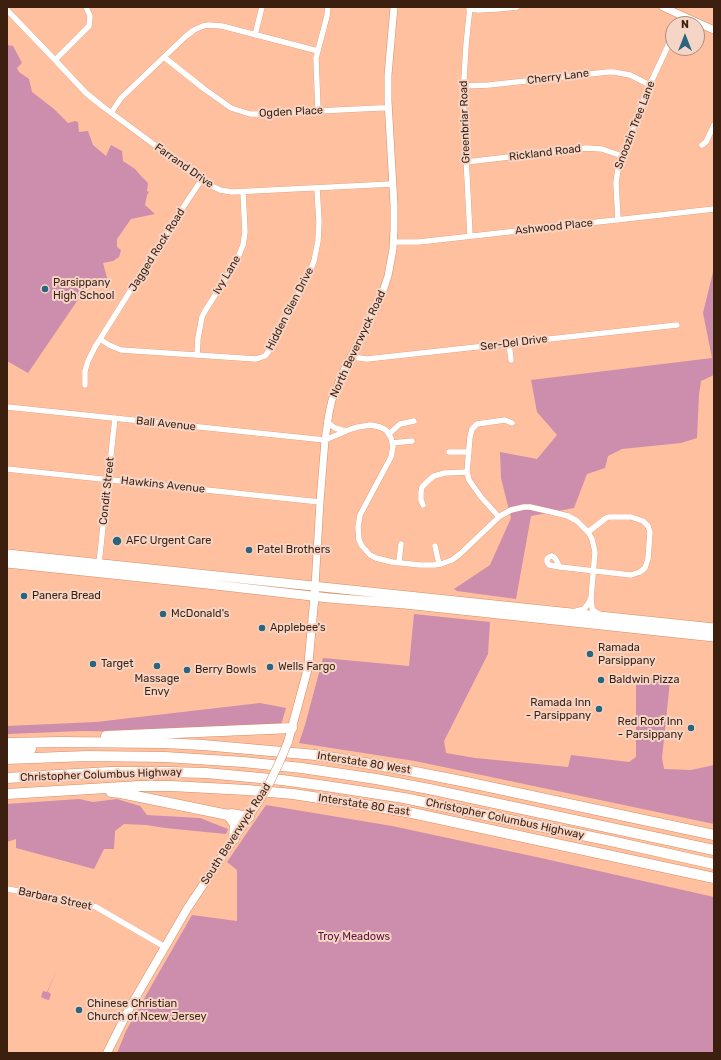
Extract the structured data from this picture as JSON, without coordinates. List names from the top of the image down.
{
  "streets": {
    "highway": ["Interstate 80 West", "Christopher Columbus Highway", "Interstate 80 East"],
    "main road": ["South Beverwyck Road"],
    "street": [
      "Cherry Lane",
      "Ogden Place",
      "Greenbriar Road",
      "Snoozin Tree Lane",
      "Rickland Road",
      "Farrand Drive",
      "Ashwood Place",
      "Jagged Rock Road",
      "Ivy Lane",
      "Hidden Glen Drive",
      "Ser-Del Drive",
      "North Beverwyck Road",
      "Ball Avenue",
      "Hawkins Avenue",
      "Condit Street",
      "Barbara Street"
    ]
  },
  "crossings": [
    ["Cherry Lane", "Greenbriar Road"],
    ["Cherry Lane", "Snoozin Tree Lane"],
    ["Ogden Place", "North Beverwyck Road"],
    ["Greenbriar Road", "Rickland Road"],
    ["Greenbriar Road", "Ashwood Place"],
    ["Snoozin Tree Lane", "Rickland Road"],
    ["Snoozin Tree Lane", "Ashwood Place"],
    ["Farrand Drive", "Jagged Rock Road"],
    ["Farrand Drive", "Ivy Lane"],
    ["Farrand Drive", "Hidden Glen Drive"],
    ["Farrand Drive", "North Beverwyck Road"],
    ["Ashwood Place", "North Beverwyck Road"],
    ["Jagged Rock Road", "Hidden Glen Drive"],
    ["Ivy Lane", "Hidden Glen Drive"],
    ["Ser-Del Drive", "North Beverwyck Road"],
    ["North Beverwyck Road", "Ball Avenue"],
    ["North Beverwyck Road", "Hawkins Avenue"],
    ["North Beverwyck Road", "South Beverwyck Road"],
    ["Ball Avenue", "Condit Street"],
    ["Hawkins Avenue", "Condit Street"],
    ["South Beverwyck Road", "Barbara Street"]
  ],
  "parks": ["Troy Meadows"],
  "places": [
    "Parsippany High School",
    "AFC Urgent Care",
    "Patel Brothers",
    "Panera Bread",
    "McDonald's",
    "Applebee's",
    "Ramada Parsippany",
    "Target",
    "Massage Envy",
    "Wells Fargo",
    "Berry Bowls",
    "Baldwin Pizza",
    "Ramada Inn - Parsippany",
    "Red Roof Inn - Parsippany",
    "Chinese Christian Church of Ncew Jersey"
  ],
  "north": "top"
}
